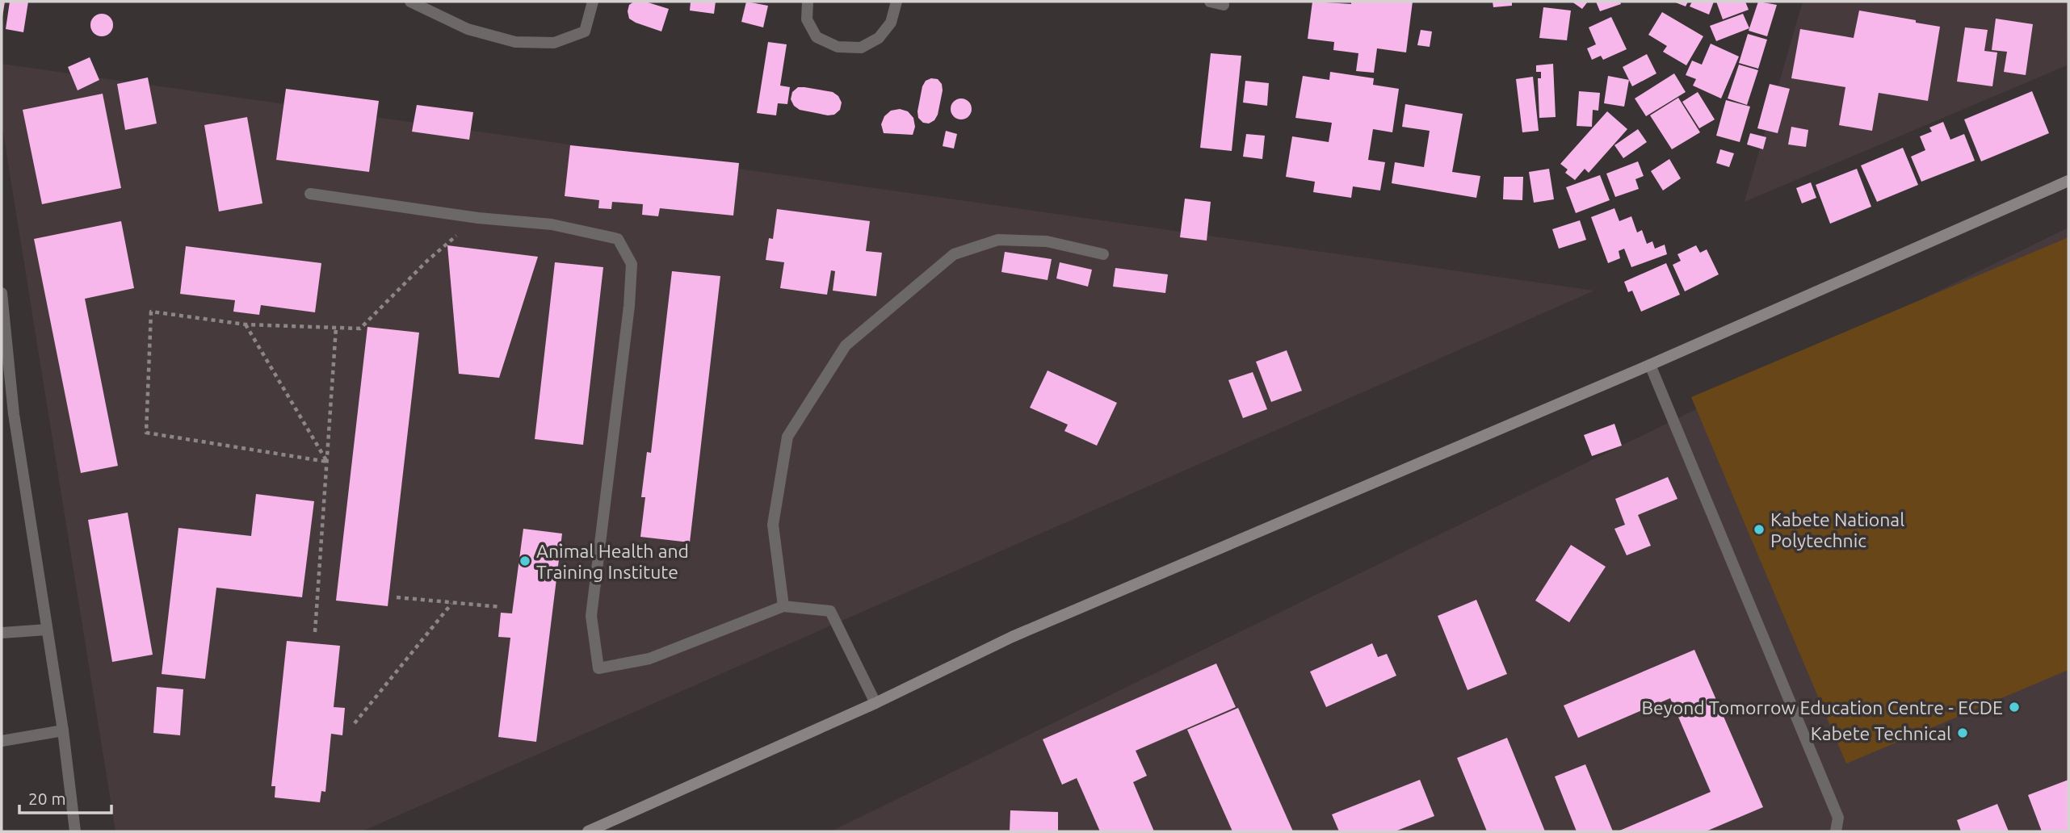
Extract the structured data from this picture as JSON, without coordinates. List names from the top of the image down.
{
  "places": [
    "Kabete National Polytechnic",
    "Animal Health and Training Institute",
    "Beyond Tomorrow Education Centre - ECDE",
    "Kabete Technical"
  ],
  "scale_bar": "20 m"
}
